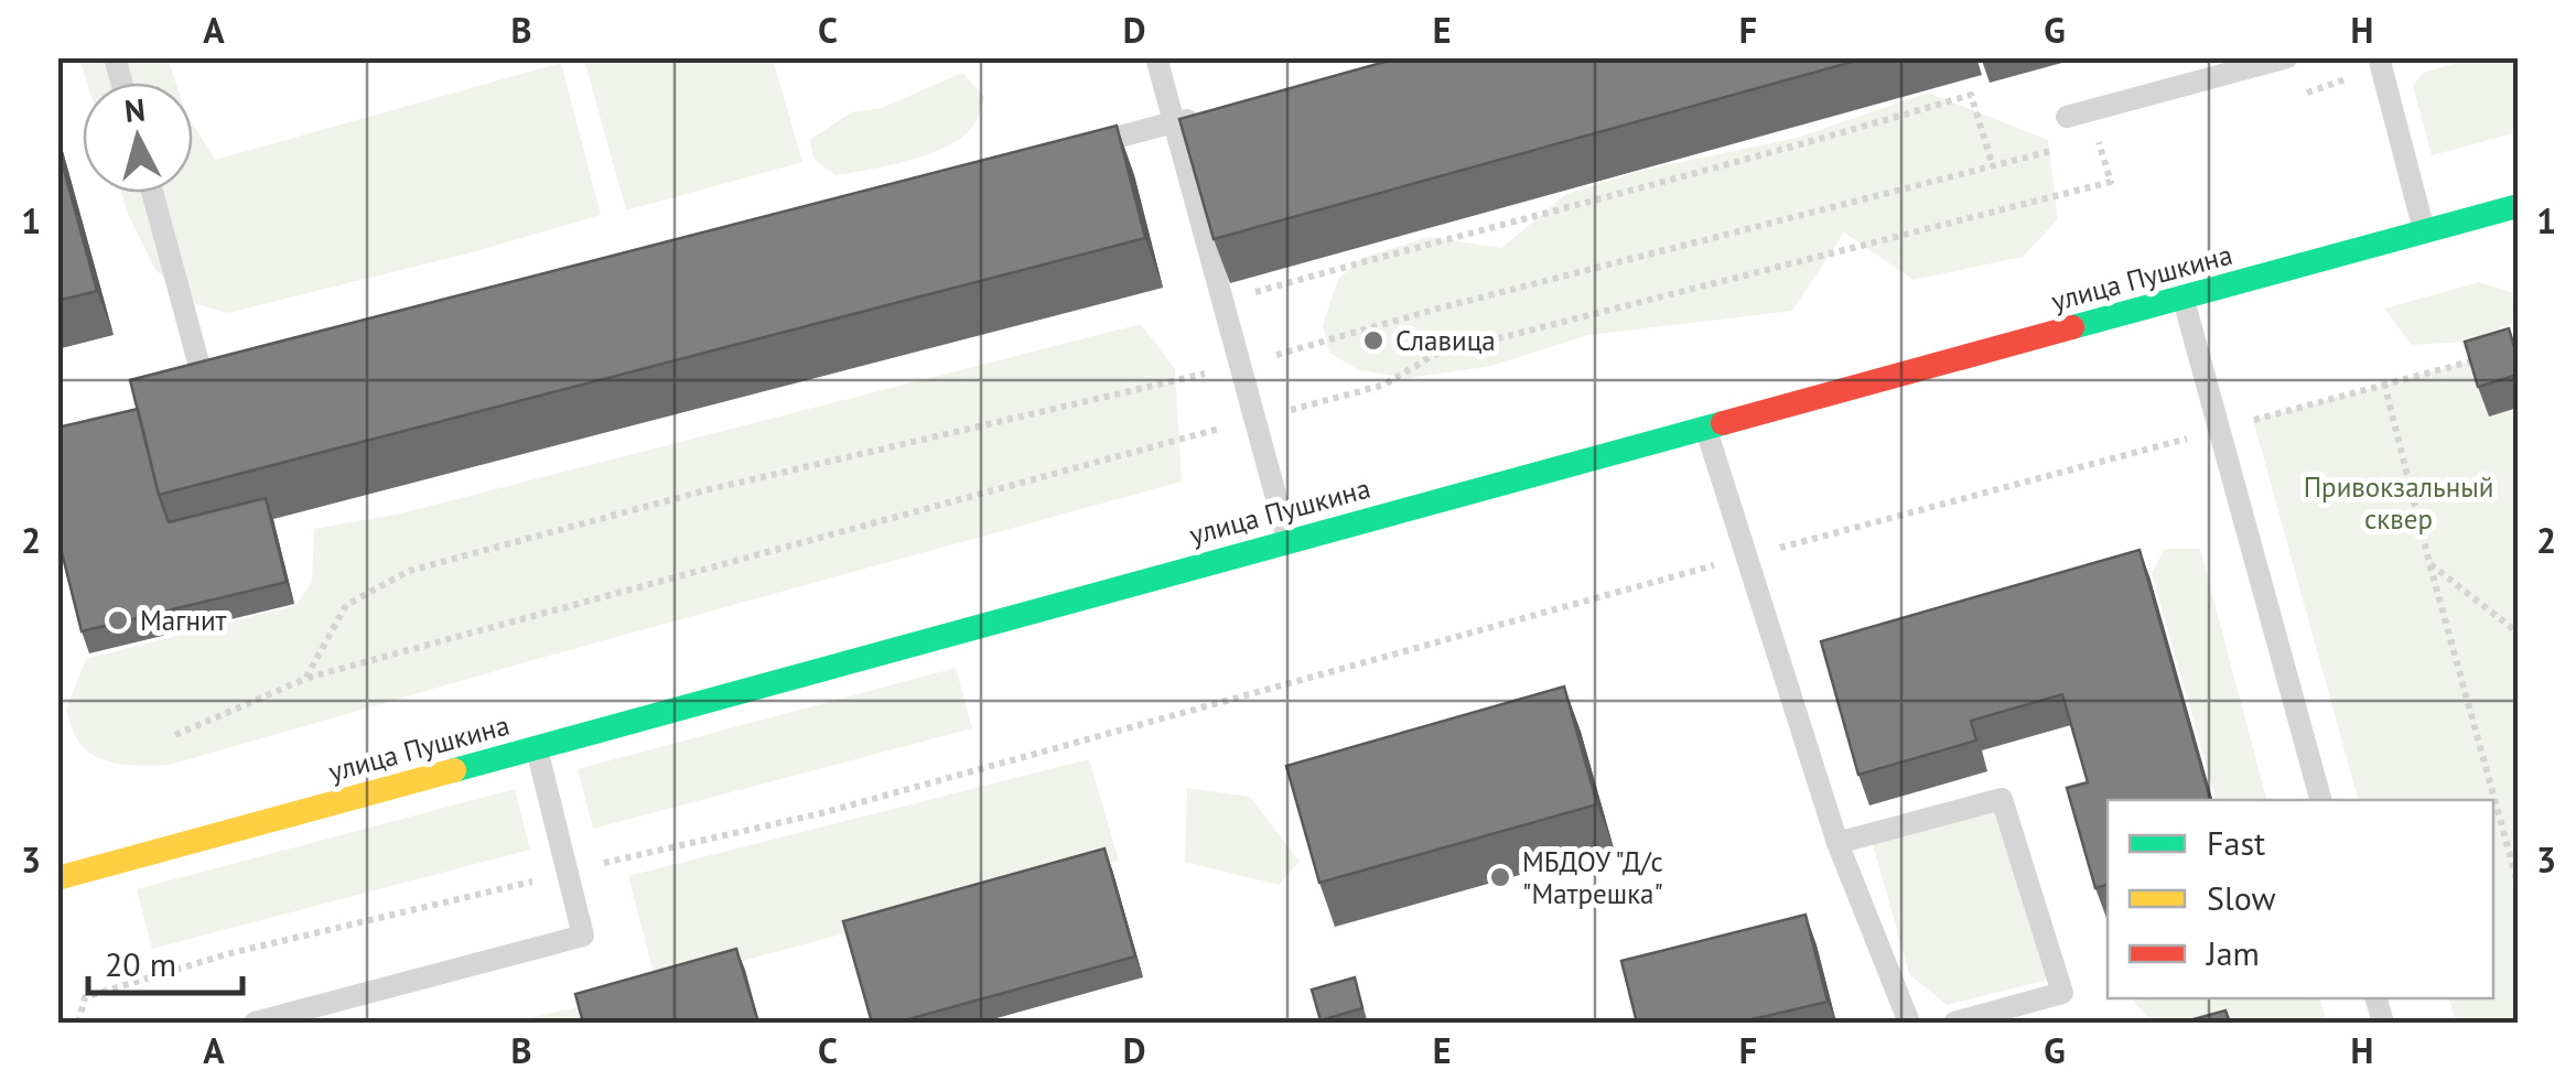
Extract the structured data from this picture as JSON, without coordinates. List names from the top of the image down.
{
  "streets": {
    "main road": ["улица Пушкина"]
  },
  "parks": ["Привокзальный сквер"],
  "places": ["Славица", "Магнит", "МБДОУ \"Д/с \"Матрешка\""],
  "legend": ["Fast", "Slow", "Jam"],
  "scale_bar": "20 m",
  "north": "top",
  "grid": {
    "columns": [
      "A",
      "B",
      "C",
      "D",
      "E",
      "F",
      "G",
      "H"
    ],
    "rows": ["1", "2", "3"]
  }
}
